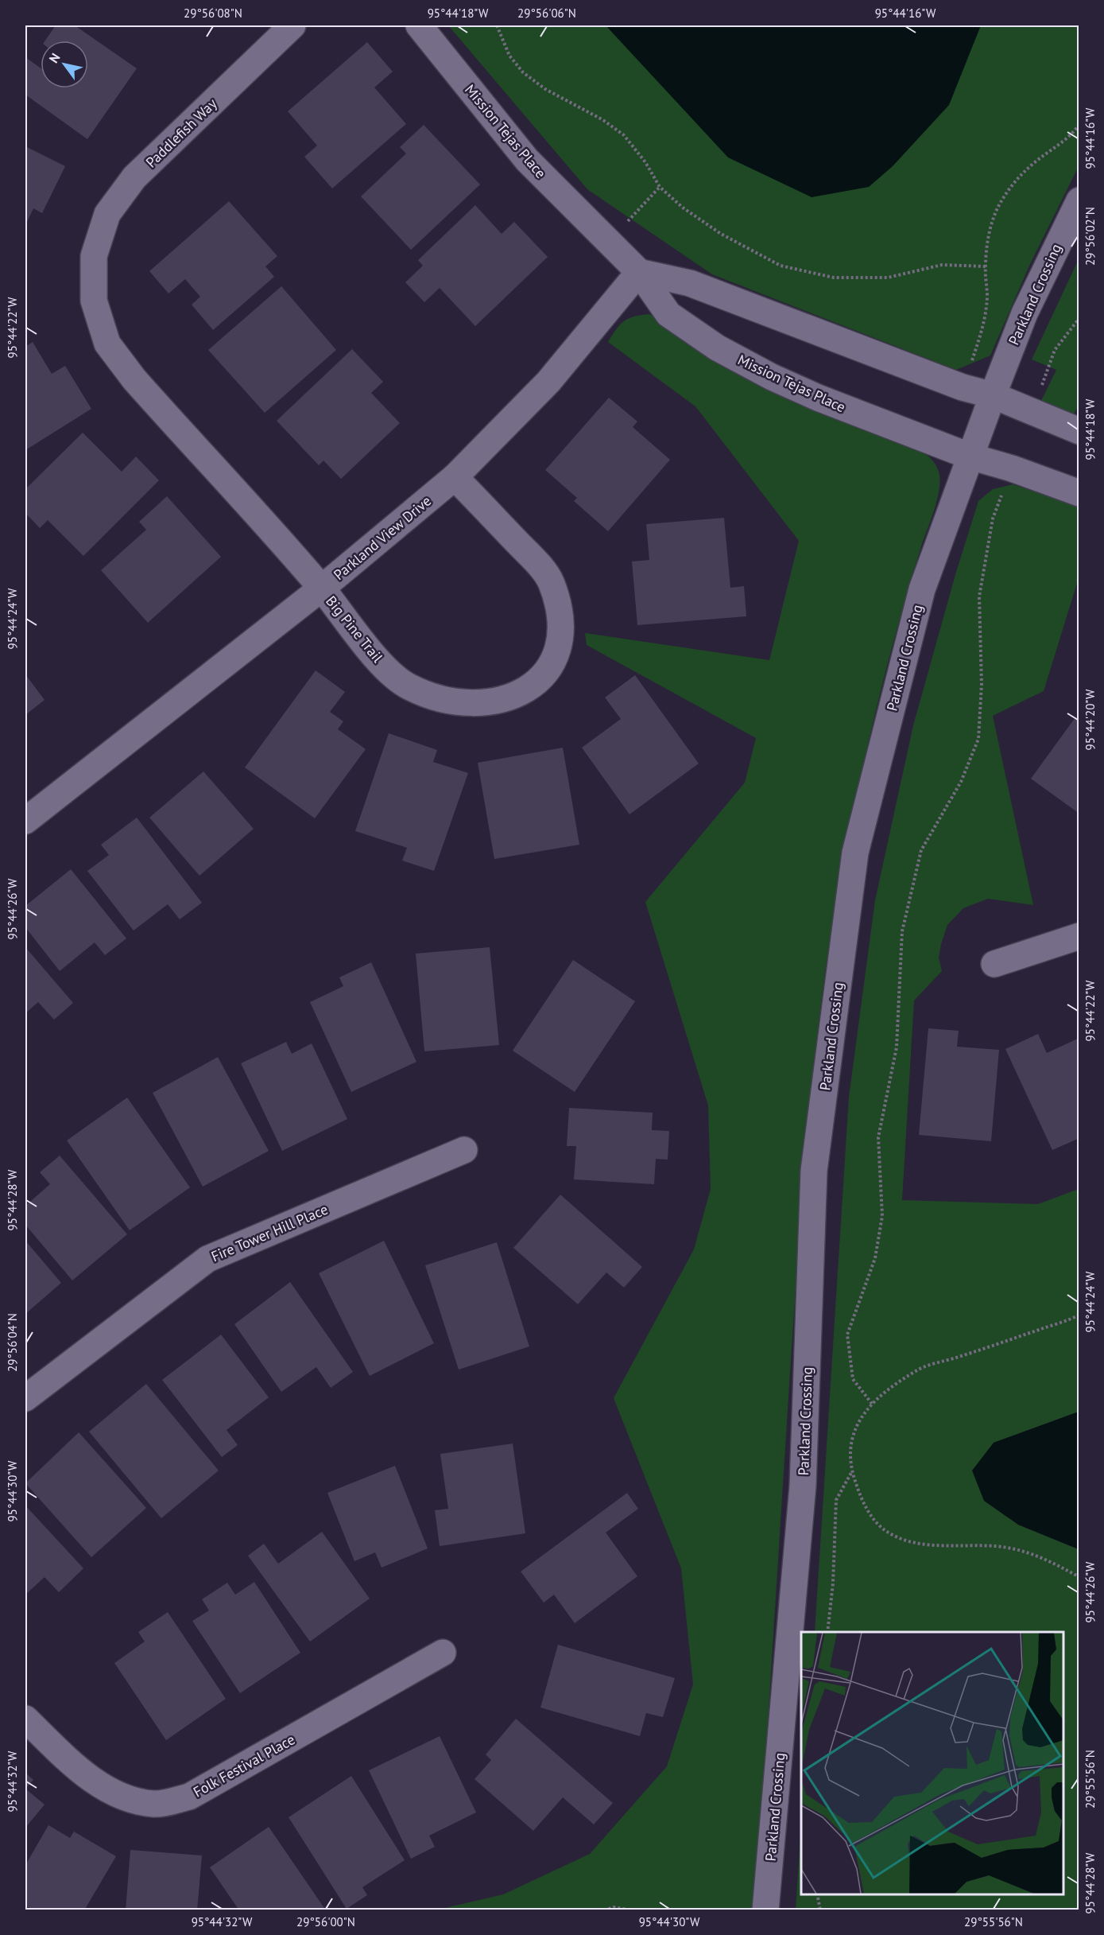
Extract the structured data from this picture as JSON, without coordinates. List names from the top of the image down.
{
  "streets": {
    "street": [
      "Mission Tejas Place",
      "Paddlefish Way",
      "Parkland Crossing",
      "Parkland View Drive",
      "Big Pine Trail",
      "Fire Tower Hill Place",
      "Folk Festival Place"
    ]
  },
  "crossings": [
    ["Mission Tejas Place", "Parkland Crossing"],
    ["Mission Tejas Place", "Parkland View Drive"],
    ["Paddlefish Way", "Big Pine Trail"],
    ["Parkland View Drive", "Big Pine Trail"]
  ],
  "north": "top left",
  "coordinates": [
    "29°56'08\"N",
    "95°44'18\"W",
    "29°56'06\"N",
    "95°44'16\"W",
    "29°56'02\"N",
    "95°44'22\"W",
    "95°44'24\"W",
    "95°44'20\"W",
    "95°44'26\"W",
    "95°44'28\"W",
    "29°56'04\"N",
    "95°44'30\"W",
    "29°55'56\"N",
    "95°44'32\"W",
    "29°56'00\"N"
  ]
}
